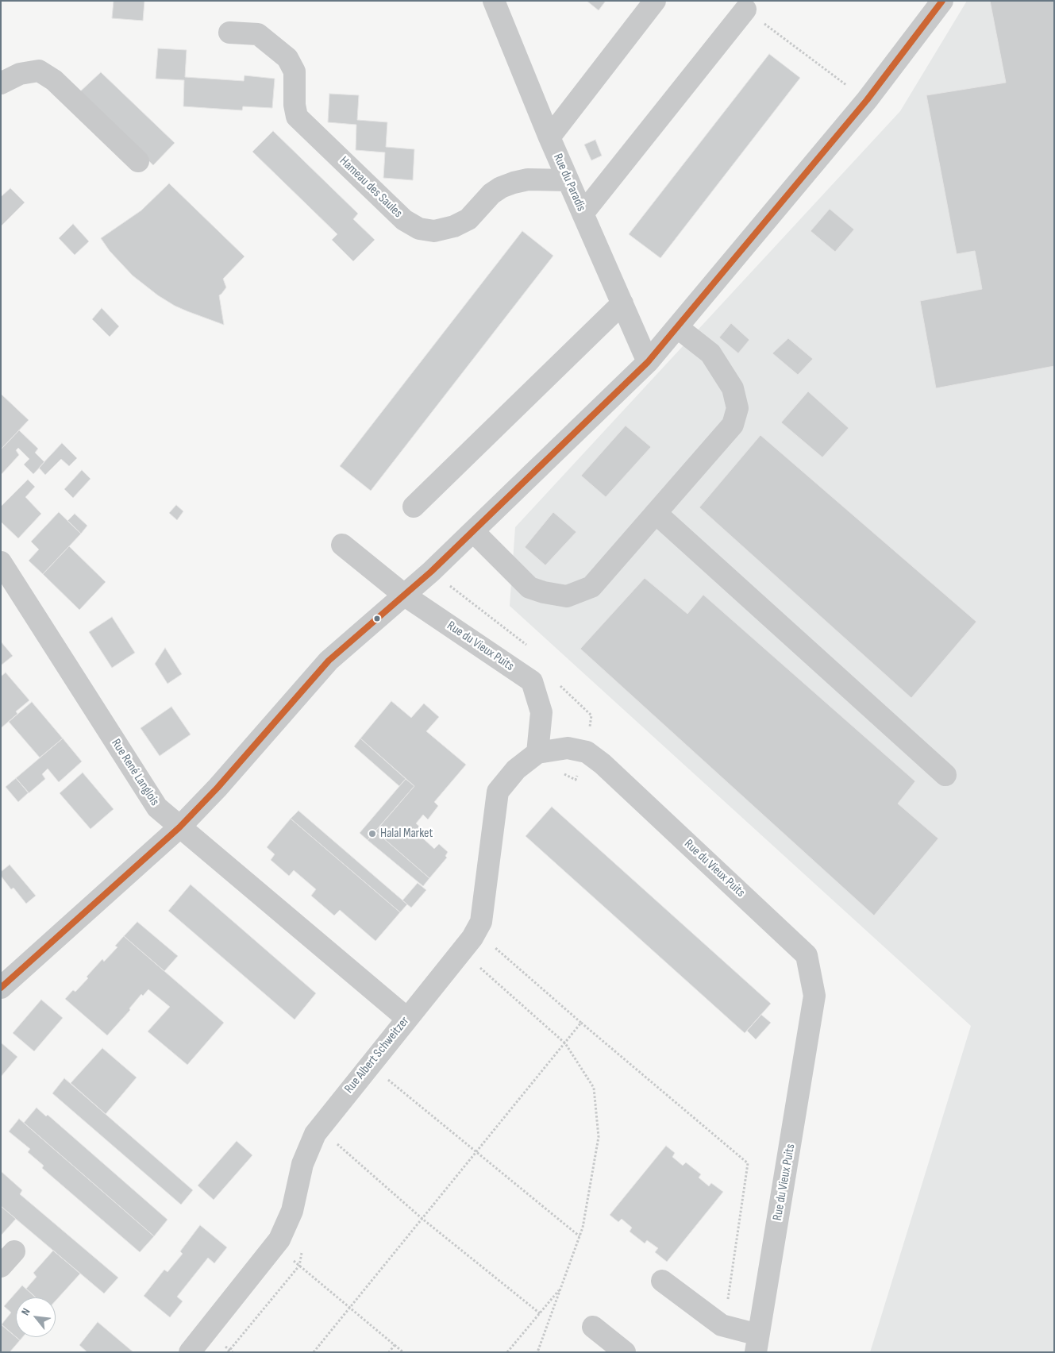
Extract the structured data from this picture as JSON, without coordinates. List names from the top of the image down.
{
  "streets": {
    "street": [
      "Rue du Paradis",
      "Hameau des Saules",
      "Rue du Vieux Puits",
      "Rue René Langlois",
      "Rue Albert Schweitzer"
    ]
  },
  "crossings": [
    ["Rue du Paradis", "Hameau des Saules"],
    ["Rue du Vieux Puits", "Rue Albert Schweitzer"],
    ["Rue René Langlois", "Rue Albert Schweitzer"]
  ],
  "places": ["Halal Market"],
  "north": "top left"
}
